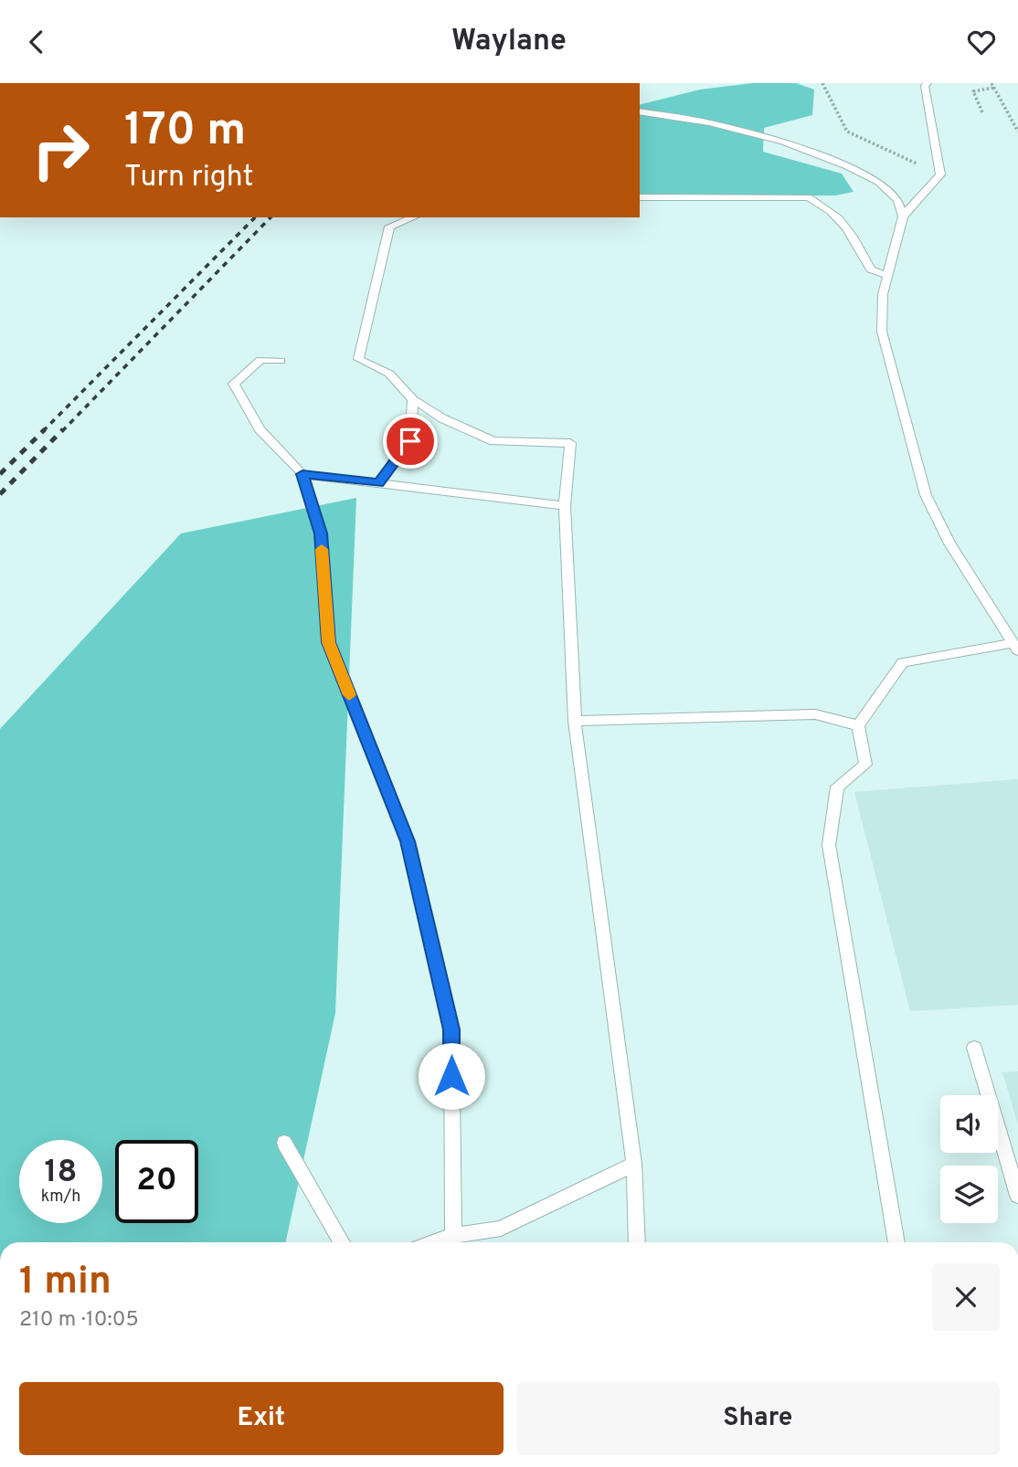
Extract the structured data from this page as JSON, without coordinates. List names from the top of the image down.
{
  "page": {
    "header": "Waylane",
    "turn": ["170 m", "Turn right"],
    "speed": "18 km/h",
    "limit": "20",
    "heading": ["1 min", "210 m · 10:05"],
    "buttons": ["Exit", "Share"]
  }
}
